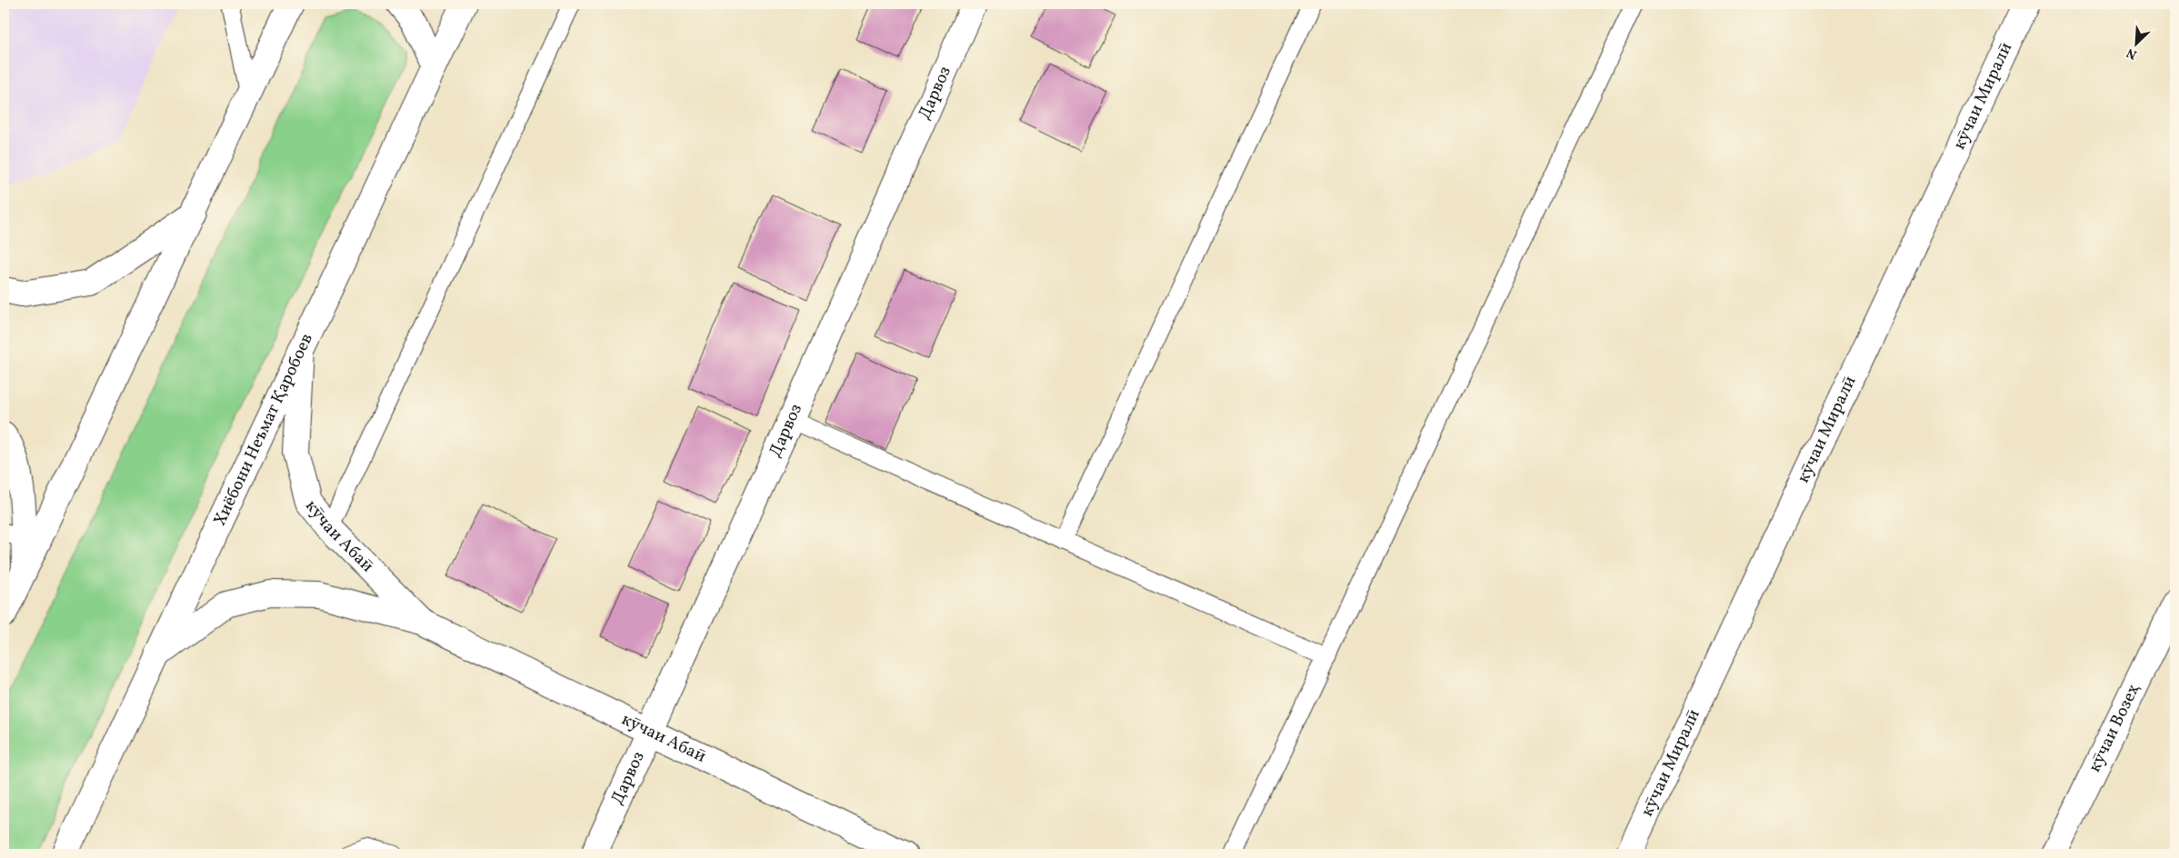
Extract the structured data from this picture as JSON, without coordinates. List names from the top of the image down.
{
  "streets": {
    "main road": [
      "Дарвоз",
      "кӯчаи Миралӣ",
      "Хиёбони Неъмат Қаробоев",
      "кӯчаи Абаӣ",
      "кӯчаи Возеҳ"
    ]
  },
  "crossings": [
    ["Дарвоз", "кӯчаи Абаӣ"],
    ["Хиёбони Неъмат Қаробоев", "кӯчаи Абаӣ"]
  ],
  "north": "bottom left"
}
